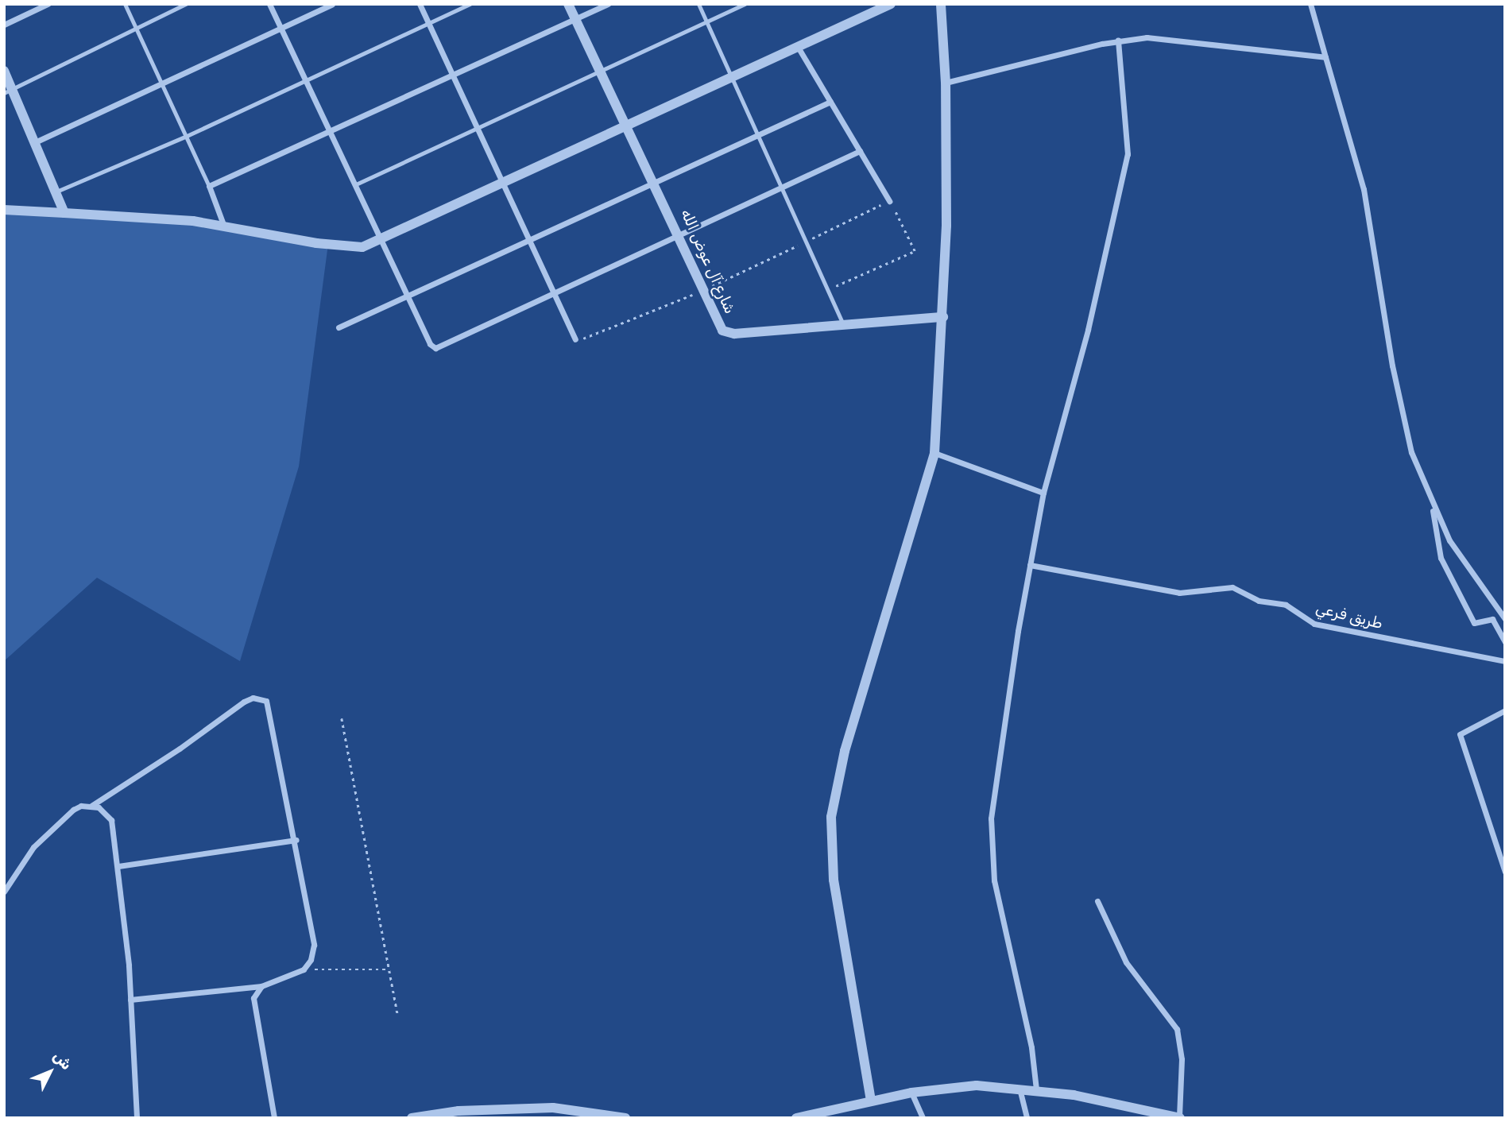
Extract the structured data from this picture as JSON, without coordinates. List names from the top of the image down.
{
  "streets": {
    "street": ["شارع آل عوض الله", "طريق فرعي"]
  },
  "north": "top right"
}
